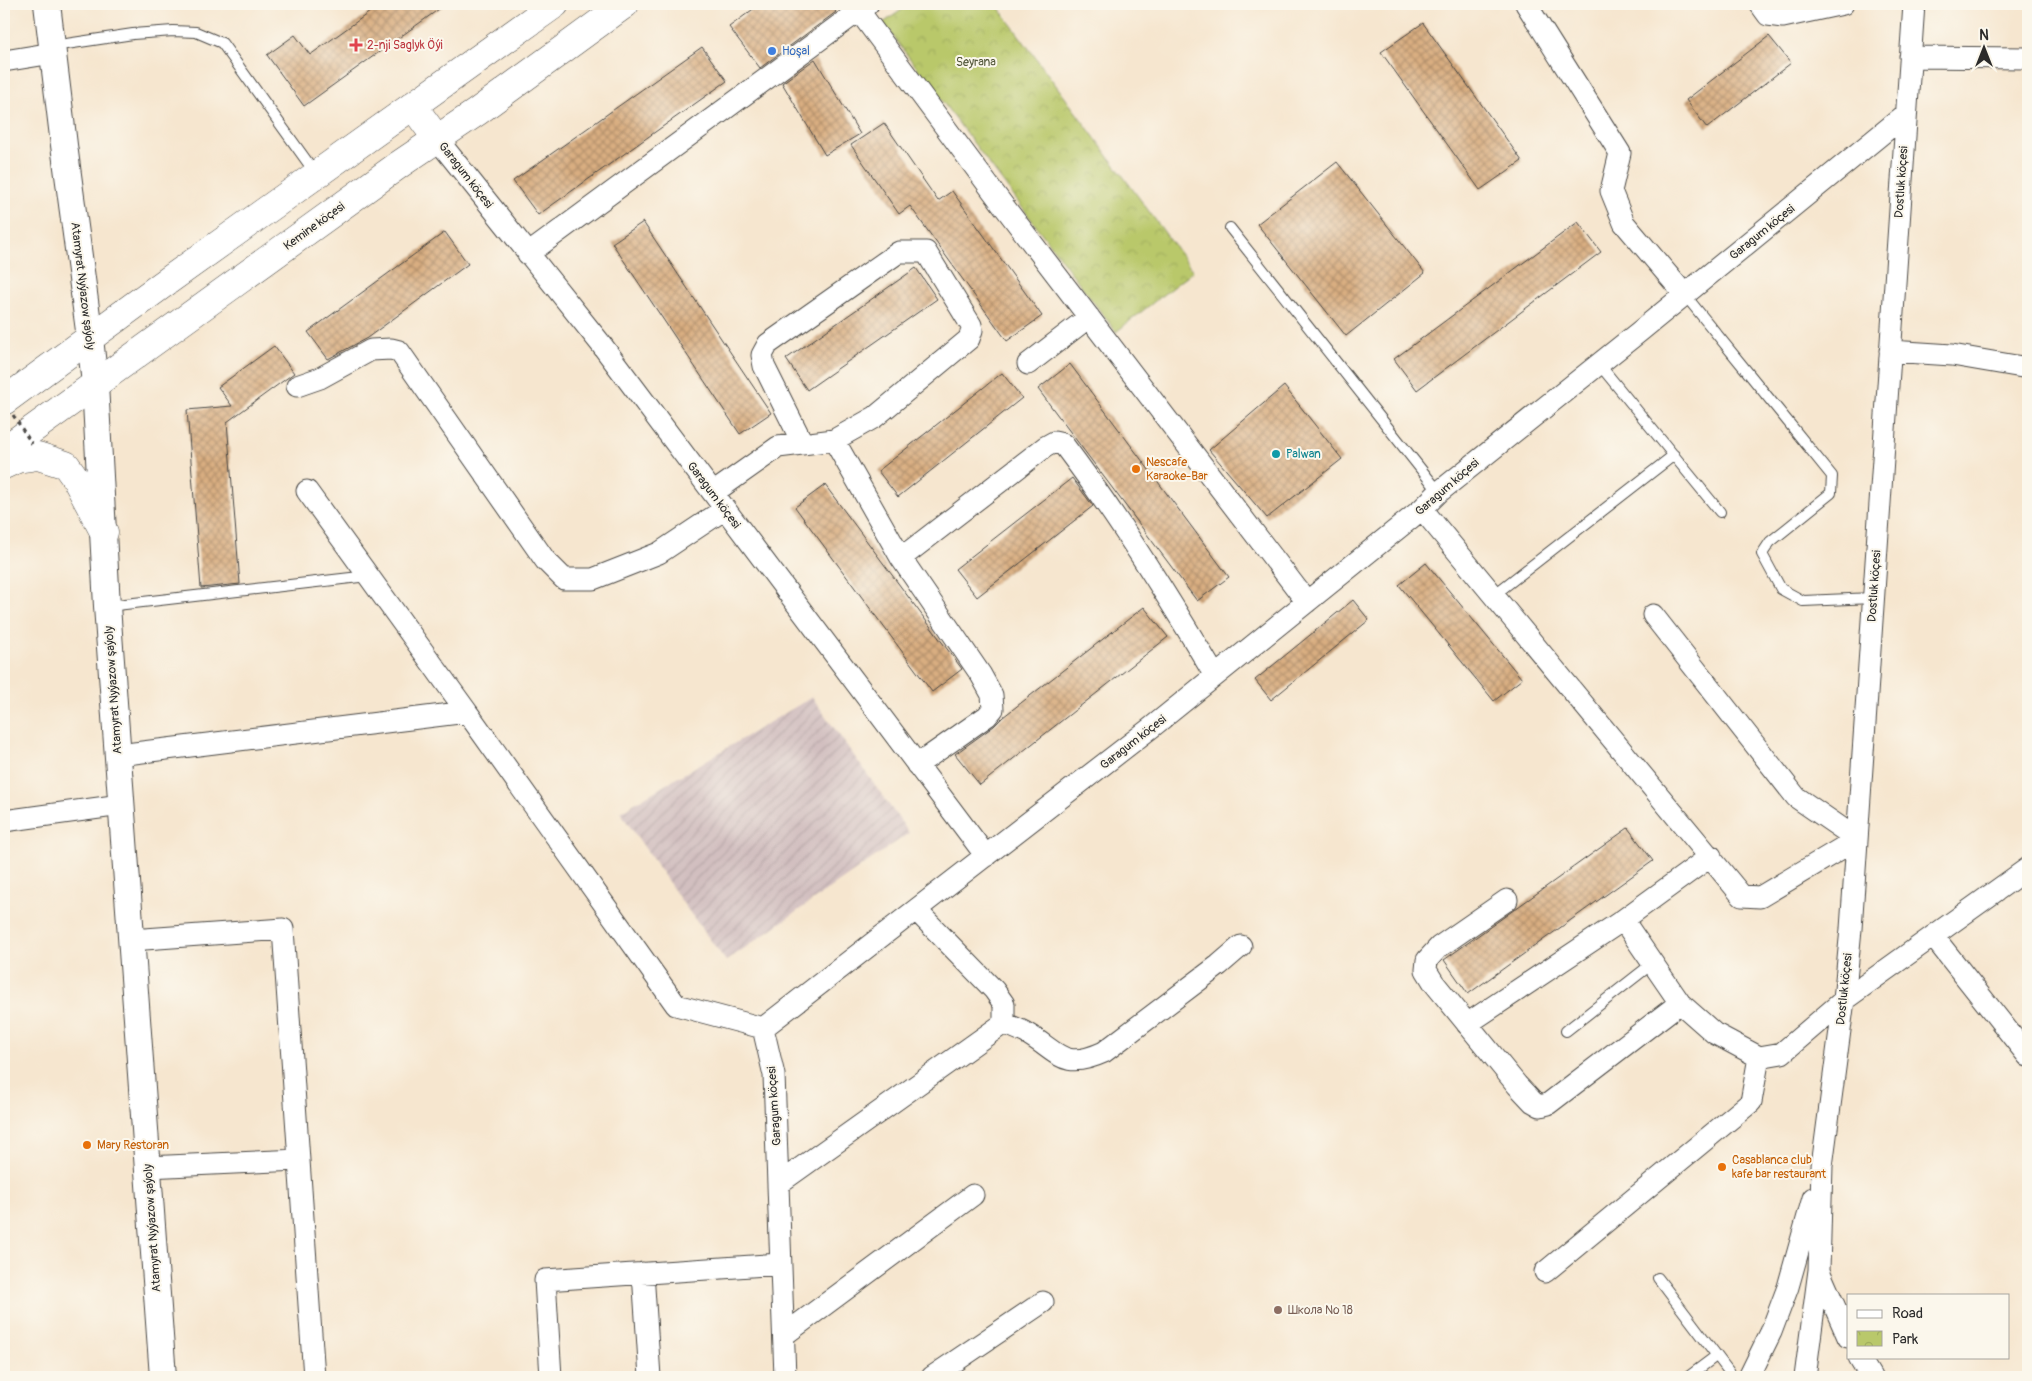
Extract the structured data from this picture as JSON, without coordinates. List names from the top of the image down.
{
  "streets": {
    "main road": ["Kemine köçesi"],
    "street": ["Garagum köçesi", "Dostluk köçesi", "Atamyrat Nyýazow şaýoly"]
  },
  "crossings": [
    ["Garagum köçesi", "Dostluk köçesi"],
    ["Garagum köçesi", "Kemine köçesi"],
    ["Kemine köçesi", "Atamyrat Nyýazow şaýoly"]
  ],
  "parks": ["Seyrana"],
  "places": {
    "health": ["2-nji Saglyk Öýi"],
    "other": [
      "Hoşal",
      "Palwan",
      "Nescafe Karaoke-Bar",
      "Mary Restoran",
      "Casablanca club kafe bar restaurant",
      "Школа № 18"
    ]
  },
  "legend": ["Road", "Park"],
  "north": "top"
}
